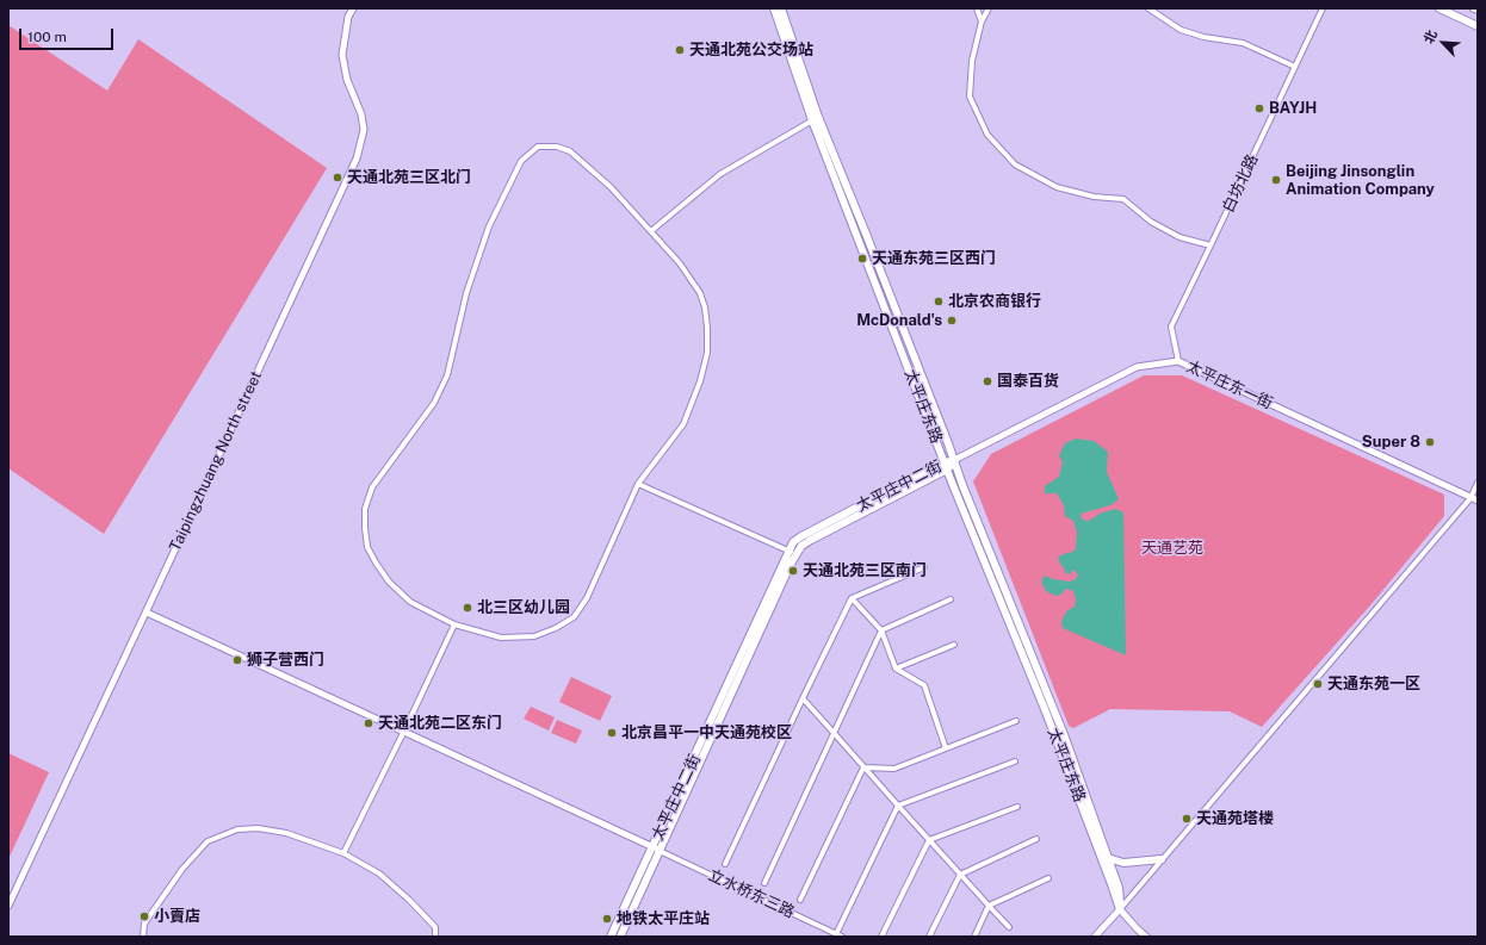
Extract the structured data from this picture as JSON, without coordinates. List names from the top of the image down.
{
  "streets": {
    "main road": ["太平庄东路", "太平庄中二街"],
    "street": [
      "白坊北路",
      "太平庄东一街",
      "Taipingzhuang North street",
      "立水桥东三路"
    ]
  },
  "crossings": [
    ["白坊北路", "太平庄东一街"],
    ["太平庄东一街", "太平庄东路"],
    ["太平庄东一街", "太平庄中二街"],
    ["太平庄东路", "太平庄中二街"],
    ["太平庄中二街", "立水桥东三路"]
  ],
  "parks": ["天通艺苑"],
  "places": [
    "天通北苑公交场站",
    "BAYJH",
    "天通北苑三区北门",
    "Beijing Jinsonglin Animation Company",
    "天通东苑三区西门",
    "北京农商银行",
    "McDonald's",
    "国泰百货",
    "Super 8",
    "天通北苑三区南门",
    "北三区幼儿园",
    "狮子营西门",
    "天通东苑一区",
    "天通北苑二区东门",
    "北京昌平一中天通苑校区",
    "天通苑塔楼",
    "小賣店",
    "地铁太平庄站"
  ],
  "scale_bar": "100 m",
  "north": "top left"
}
